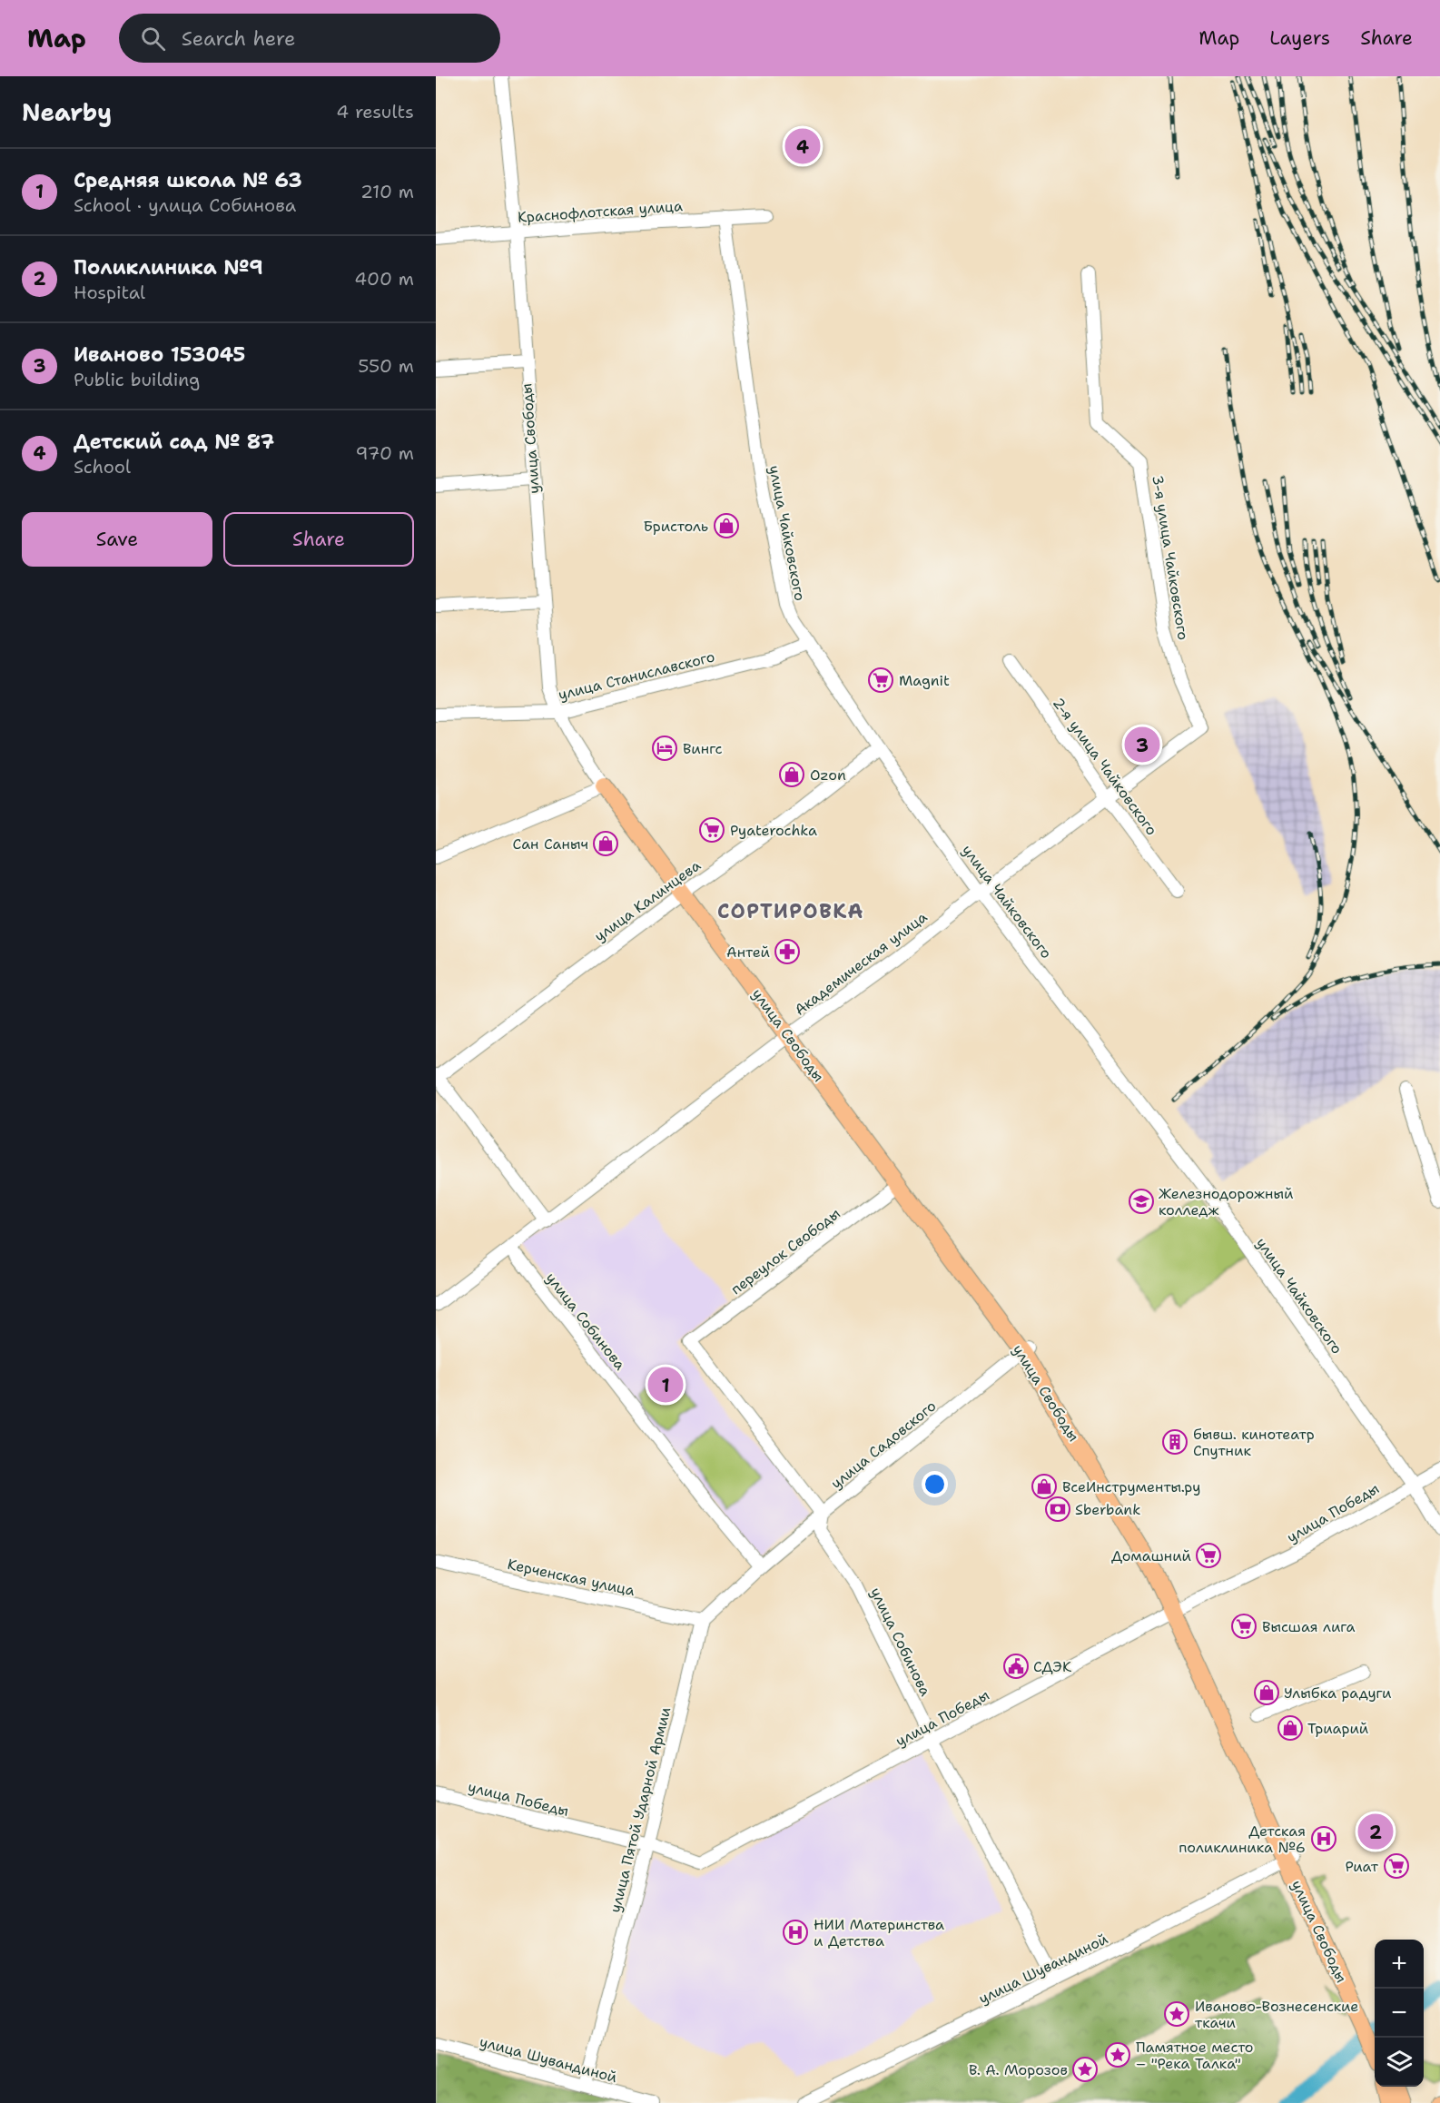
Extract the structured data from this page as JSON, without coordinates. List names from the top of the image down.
{
  "streets": {
    "main road": ["улица Свободы"],
    "street": [
      "Краснофлотская улица",
      "улица Чайковского",
      "3-я улица Чайковского",
      "улица Станиславского",
      "2-я улица Чайковского",
      "улица Калинцева",
      "Академическая улица",
      "переулок Свободы",
      "улица Собинова",
      "улица Садовского",
      "улица Победы",
      "Керченская улица",
      "улица Пятой Ударной Армии",
      "улица Шувандиной"
    ]
  },
  "crossings": [
    ["Краснофлотская улица", "улица Свободы"],
    ["Краснофлотская улица", "улица Чайковского"],
    ["улица Свободы", "улица Станиславского"],
    ["улица Свободы", "улица Калинцева"],
    ["улица Свободы", "Академическая улица"],
    ["улица Свободы", "переулок Свободы"],
    ["улица Свободы", "улица Садовского"],
    ["улица Свободы", "улица Победы"],
    ["улица Свободы", "улица Шувандиной"],
    ["улица Чайковского", "улица Станиславского"],
    ["улица Чайковского", "улица Калинцева"],
    ["улица Чайковского", "Академическая улица"],
    ["улица Чайковского", "улица Победы"],
    ["3-я улица Чайковского", "Академическая улица"],
    ["2-я улица Чайковского", "Академическая улица"],
    ["Академическая улица", "улица Собинова"],
    ["переулок Свободы", "улица Собинова"],
    ["улица Собинова", "улица Садовского"],
    ["улица Собинова", "улица Победы"],
    ["улица Собинова", "улица Шувандиной"],
    ["улица Победы", "улица Пятой Ударной Армии"],
    ["Керченская улица", "улица Пятой Ударной Армии"],
    ["улица Пятой Ударной Армии", "улица Шувандиной"]
  ],
  "districts": ["СОРТИРОВКА"],
  "places": {
    "shop": [
      "Бристоль",
      "Ozon",
      "Сан Саныч",
      "ВсеИнструменты.ру",
      "Улыбка радуги",
      "Триарий"
    ],
    "supermarket": [
      "Magnit",
      "Pyaterochka",
      "Домашний",
      "Высшая лига",
      "Риат"
    ],
    "hotel": ["Вингс"],
    "pharmacy": ["Антей"],
    "school or university": ["Железнодорожный колледж"],
    "building": ["бывш. кинотеатр Спутник"],
    "bank": ["Sberbank"],
    "public building": ["СДЭК"],
    "hospital": ["Детская поликлиника №6", "НИИ Материнства и Детства"],
    "place": ["Иваново-Вознесенские ткачи", "Памятное место – \"Река Талка\"", "В. А. Морозов"]
  },
  "page": {
    "header": "Map",
    "search": "Search here",
    "nav": ["Map", "Layers", "Share"],
    "heading": ["Nearby", "4 results"],
    "pins": [
      "4",
      "3",
      "1",
      "2"
    ],
    "list": [
      {
        "mark": "1",
        "name": "Средняя школа № 63",
        "note": "School · улица Собинова",
        "value": "210 m"
      },
      {
        "mark": "2",
        "name": "Поликлиника №9",
        "note": "Hospital",
        "value": "400 m"
      },
      {
        "mark": "3",
        "name": "Иваново 153045",
        "note": "Public building",
        "value": "550 m"
      },
      {
        "mark": "4",
        "name": "Детский сад № 87",
        "note": "School",
        "value": "970 m"
      }
    ],
    "buttons": ["Save", "Share"],
    "map_buttons": ["+", "−"]
  }
}
